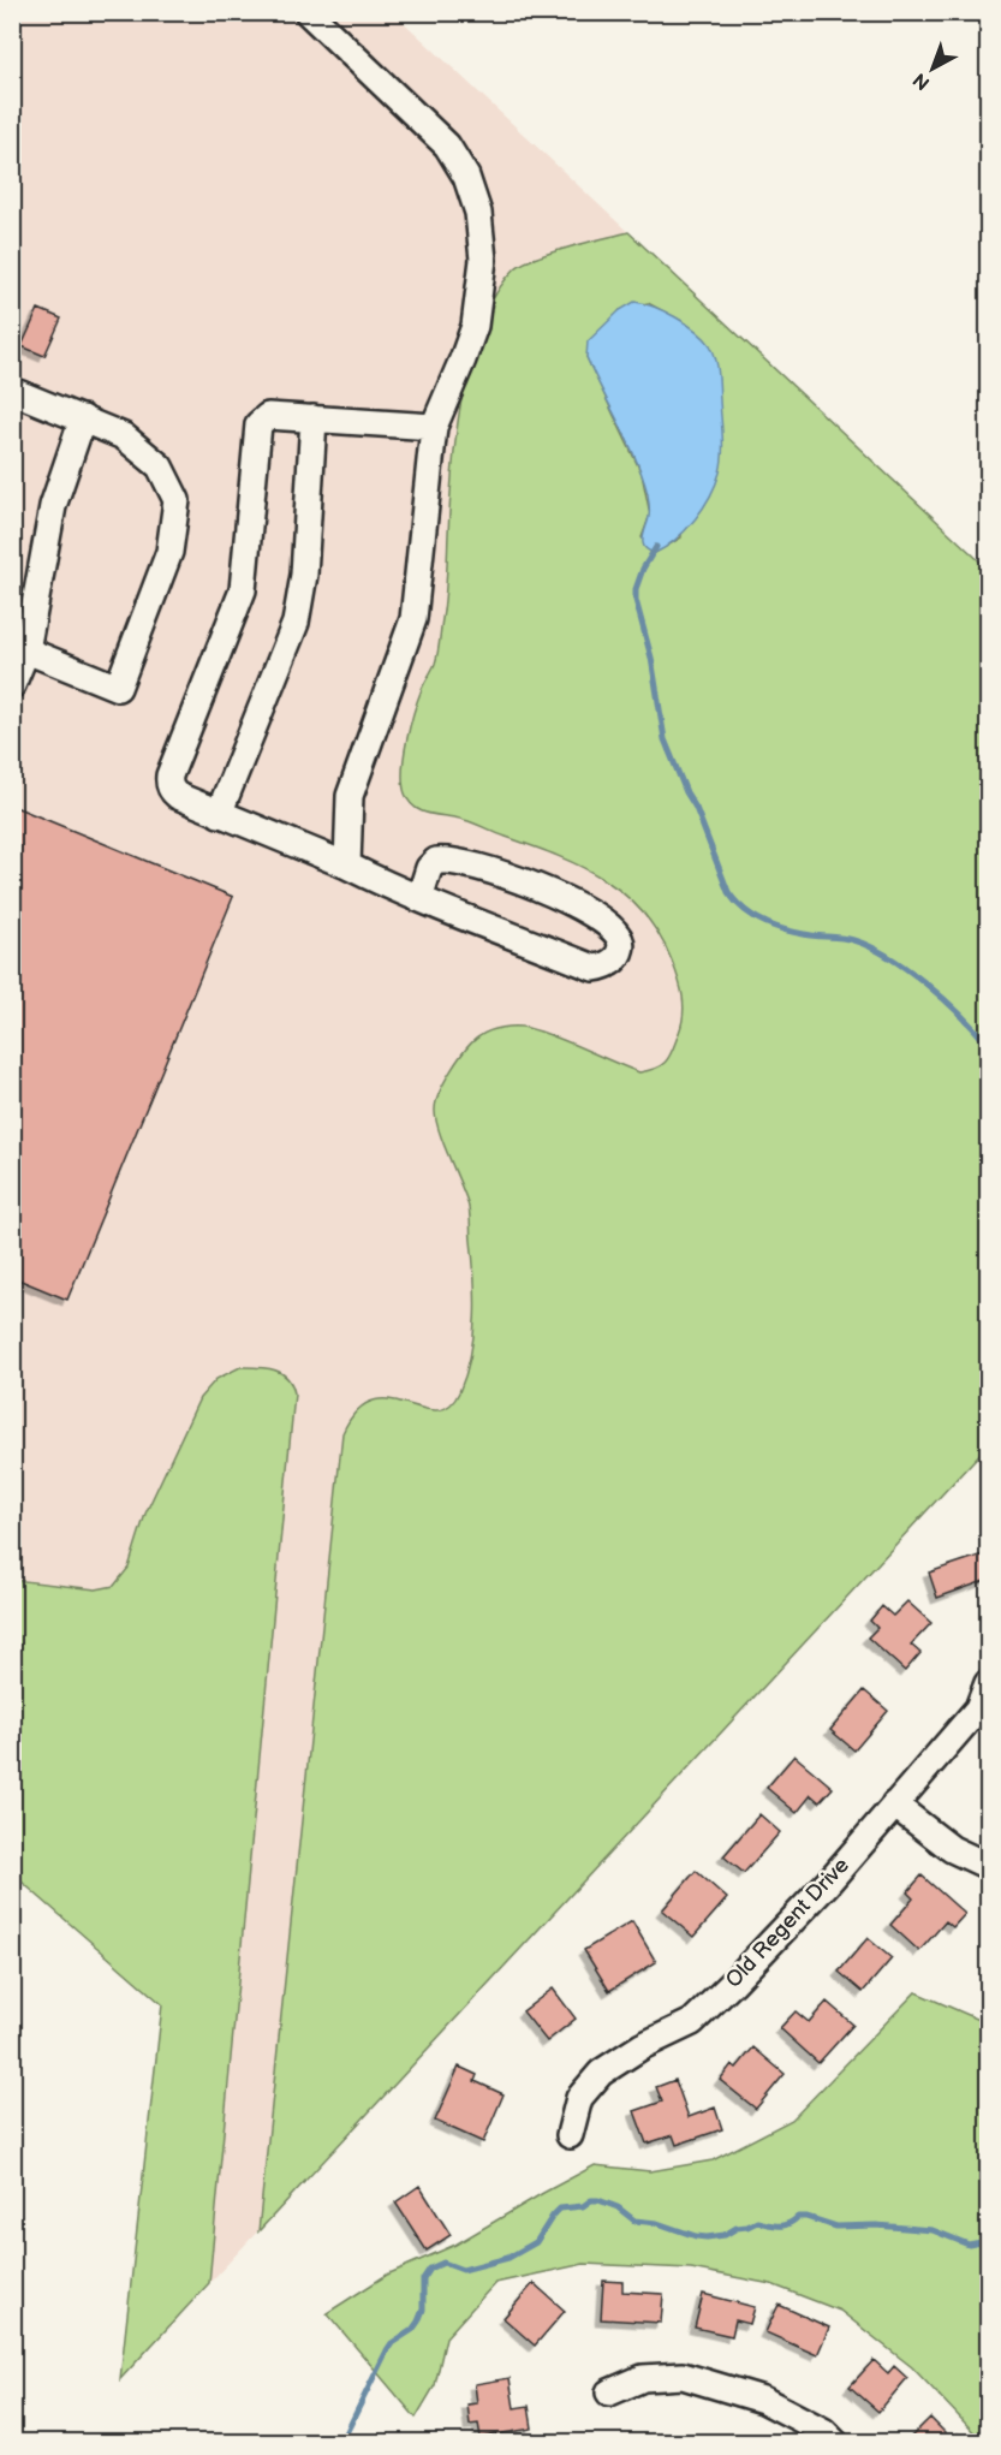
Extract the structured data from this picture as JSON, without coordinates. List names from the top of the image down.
{
  "streets": {
    "street": ["Old Regent Drive"]
  },
  "north": "bottom left"
}
